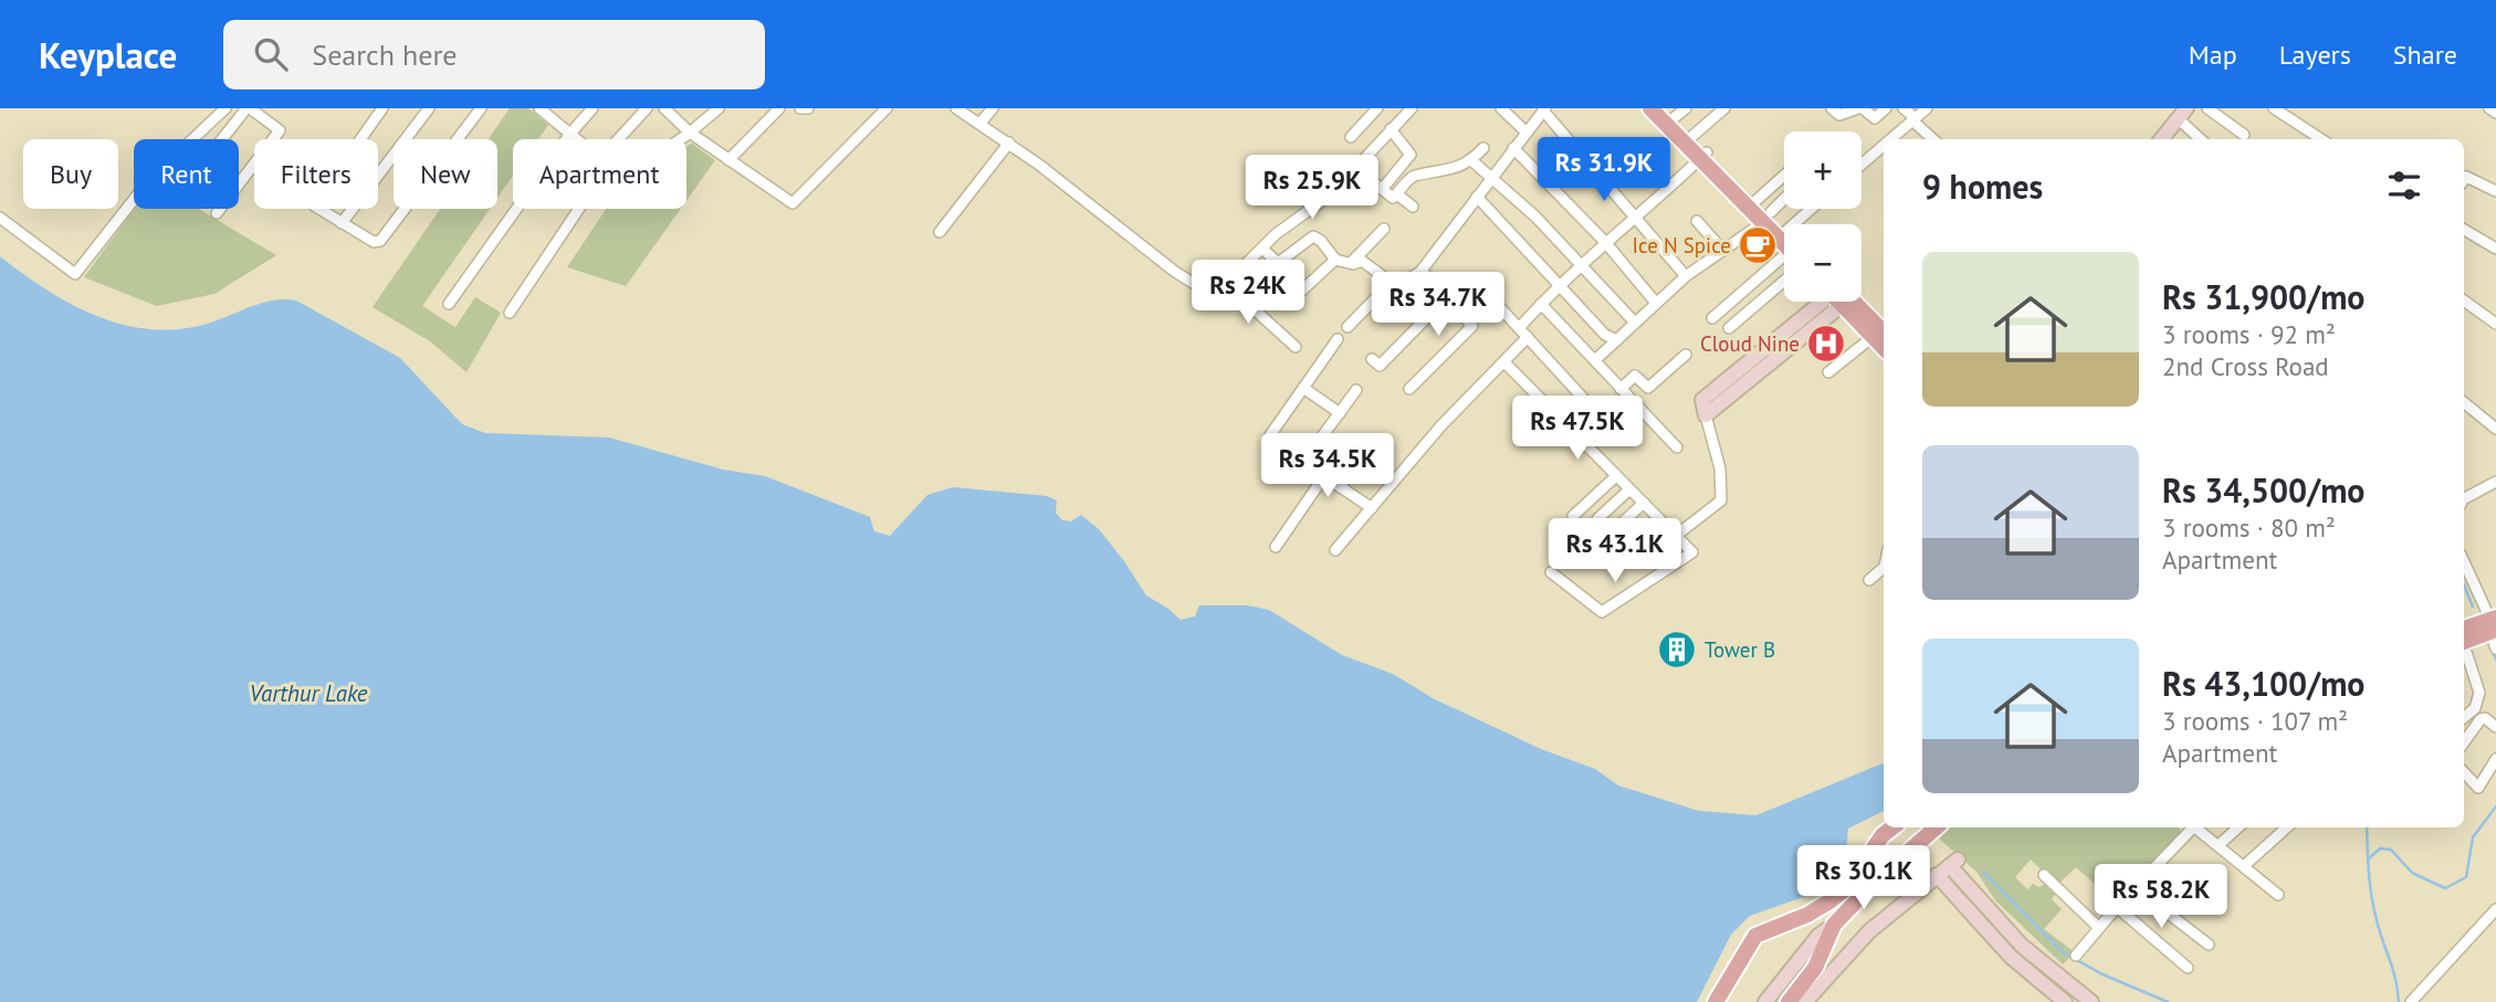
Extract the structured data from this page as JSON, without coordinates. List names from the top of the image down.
{
  "water": ["Varthur Lake"],
  "places": {
    "cafe": ["Ice N Spice"],
    "hospital": ["Cloud Nine"],
    "building": ["Tower B"]
  },
  "page": {
    "header": "Keyplace",
    "search": "Search here",
    "nav": ["Map", "Layers", "Share"],
    "map_buttons": ["+", "−"],
    "price": [
      "Rs 31.9K",
      "Rs 25.9K",
      "Rs 24K",
      "Rs 34.7K",
      "Rs 47.5K",
      "Rs 34.5K",
      "Rs 43.1K",
      "Rs 30.1K",
      "Rs 58.2K"
    ],
    "chip": [
      "Buy",
      "Rent",
      "Filters",
      "New",
      "Apartment"
    ],
    "heading": "9 homes",
    "list": [
      {
        "name": "Rs 31,900/mo",
        "note": "3 rooms · 92 m² · 2nd Cross Road"
      },
      {
        "name": "Rs 34,500/mo",
        "note": "3 rooms · 80 m² · Apartment"
      },
      {
        "name": "Rs 43,100/mo",
        "note": "3 rooms · 107 m² · Apartment"
      }
    ]
  }
}
